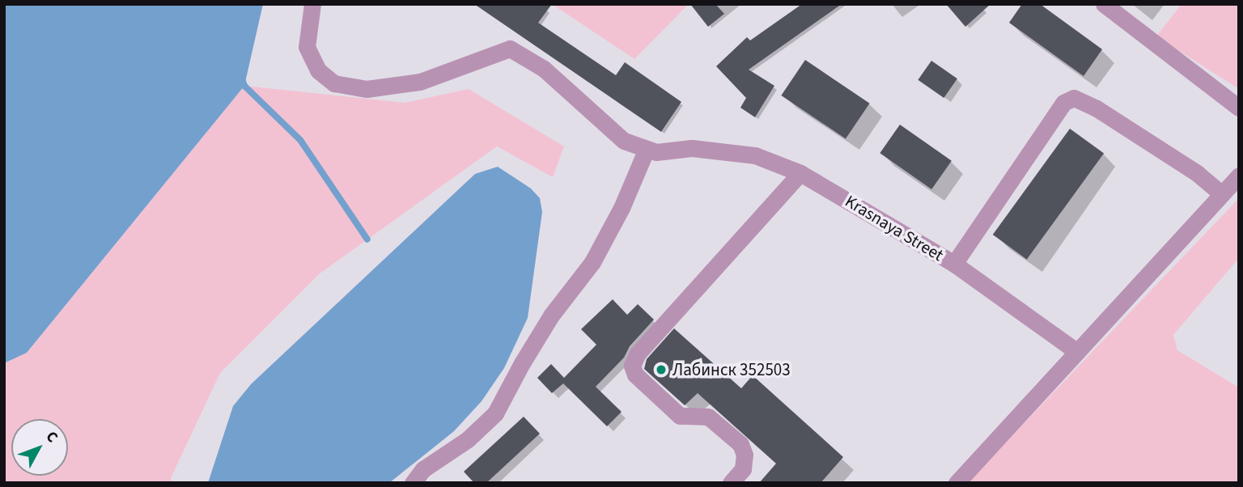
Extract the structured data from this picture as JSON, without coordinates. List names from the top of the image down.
{
  "streets": {
    "street": ["Krasnaya Street"]
  },
  "places": ["Лабинск 352503"],
  "north": "top right"
}
